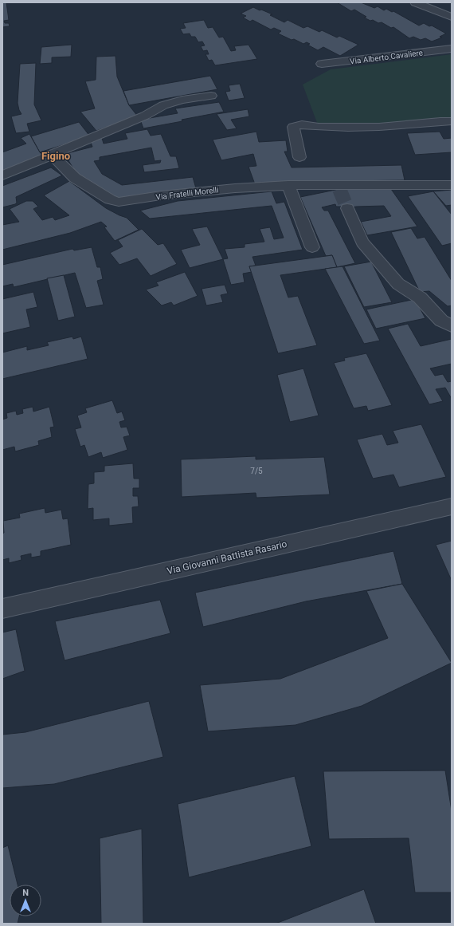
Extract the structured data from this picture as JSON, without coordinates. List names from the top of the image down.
{
  "streets": {
    "street": ["Via Alberto Cavaliere", "Via Fratelli Morelli", "Via Giovanni Battista Rasario"]
  },
  "districts": ["Figino"],
  "house_numbers": ["7/5"],
  "north": "top"
}
